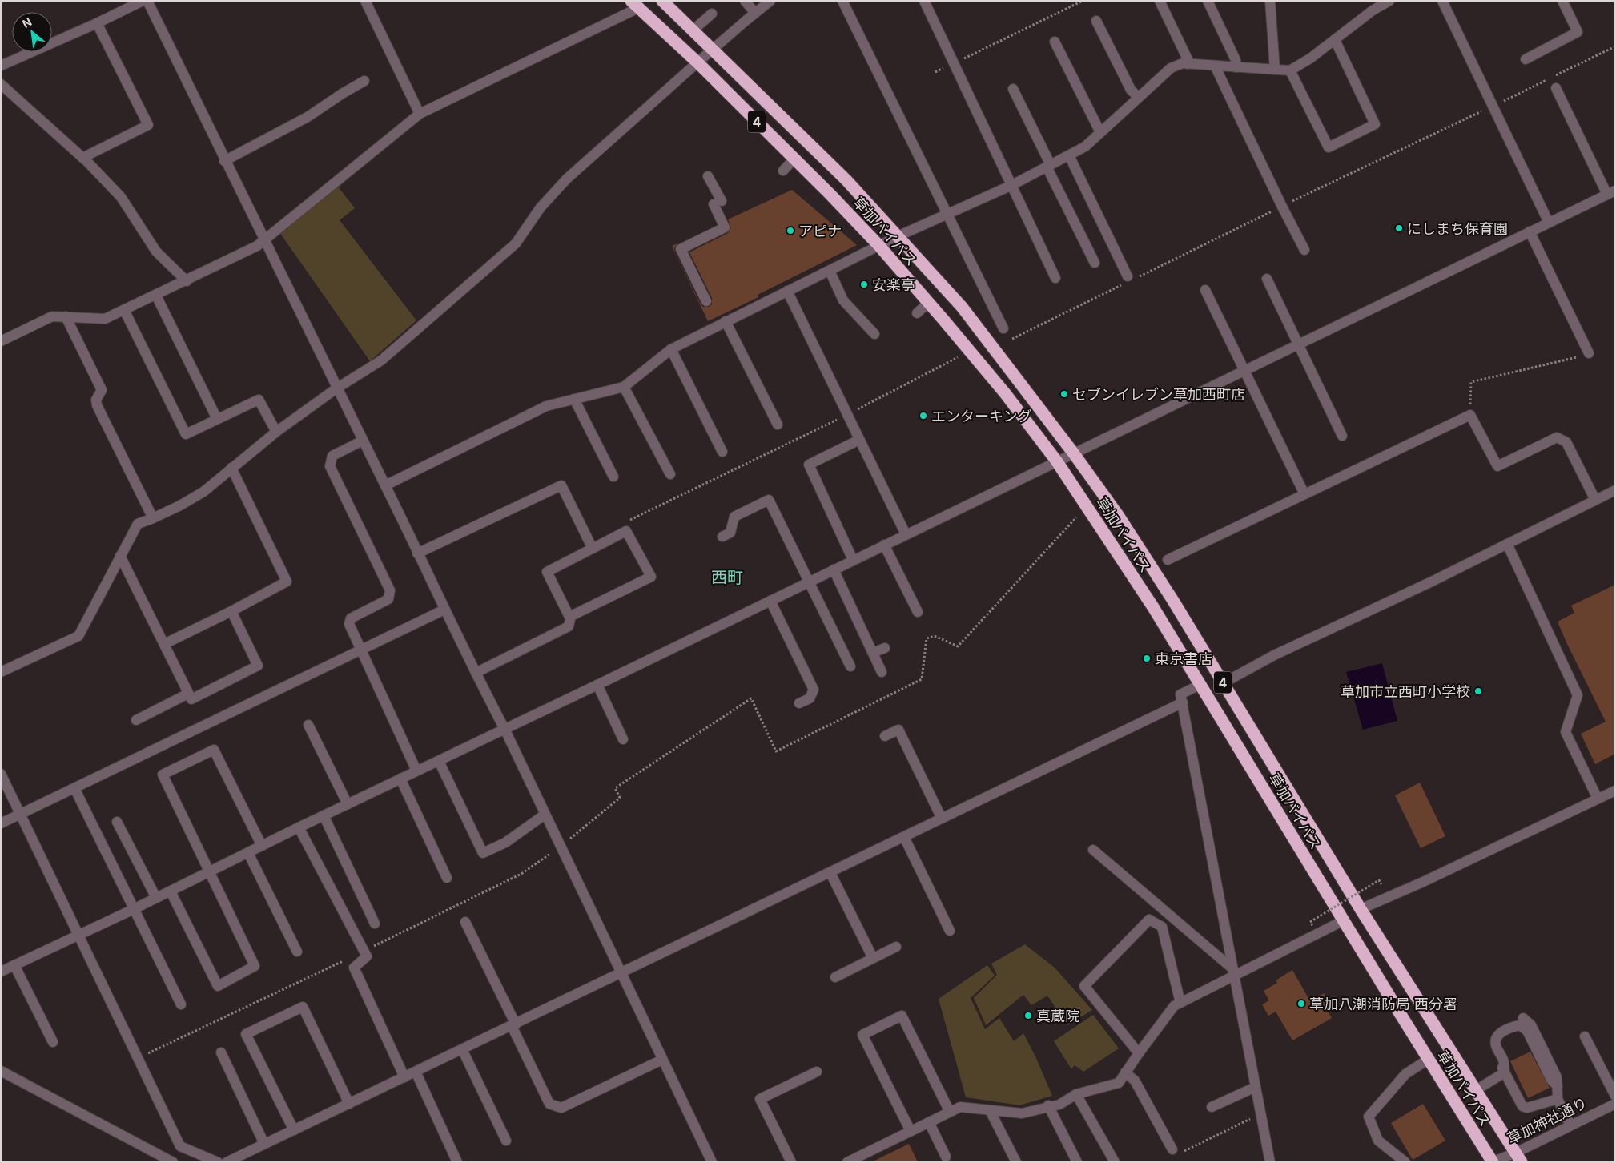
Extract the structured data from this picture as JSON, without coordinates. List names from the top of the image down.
{
  "streets": {
    "highway": ["4", "草加バイパス"],
    "street": ["草加神社通り"]
  },
  "crossings": [
    ["草加バイパス", "草加神社通り"]
  ],
  "districts": ["西町"],
  "places": [
    "にしまち保育園",
    "アピナ",
    "安楽亭",
    "セブンイレブン草加西町店",
    "エンターキング",
    "東京書店",
    "草加市立西町小学校",
    "草加八潮消防局 西分署",
    "真蔵院"
  ],
  "north": "top left"
}
